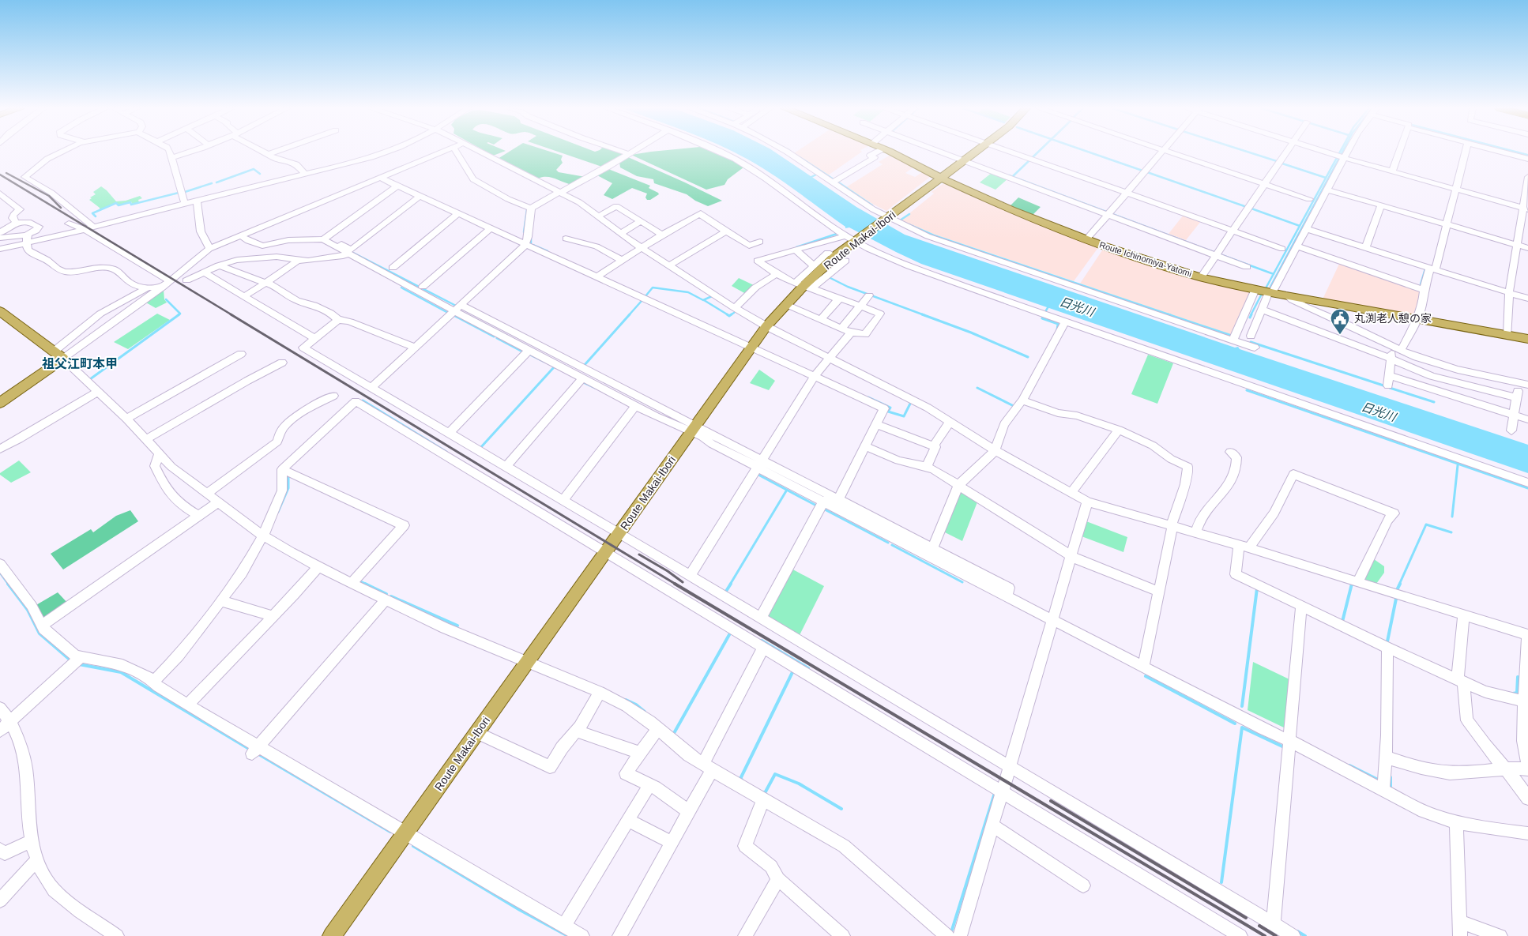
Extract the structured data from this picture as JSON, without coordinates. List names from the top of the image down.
{
  "streets": {
    "main road": ["Route Makai-Ibori", "Route Ichinomiya-Yatomi"]
  },
  "crossings": [
    ["Route Makai-Ibori", "Route Ichinomiya-Yatomi"]
  ],
  "districts": ["祖父江町本甲"],
  "water": ["日光川"],
  "places": {
    "public building": ["丸渕老人憩の家"]
  }
}
